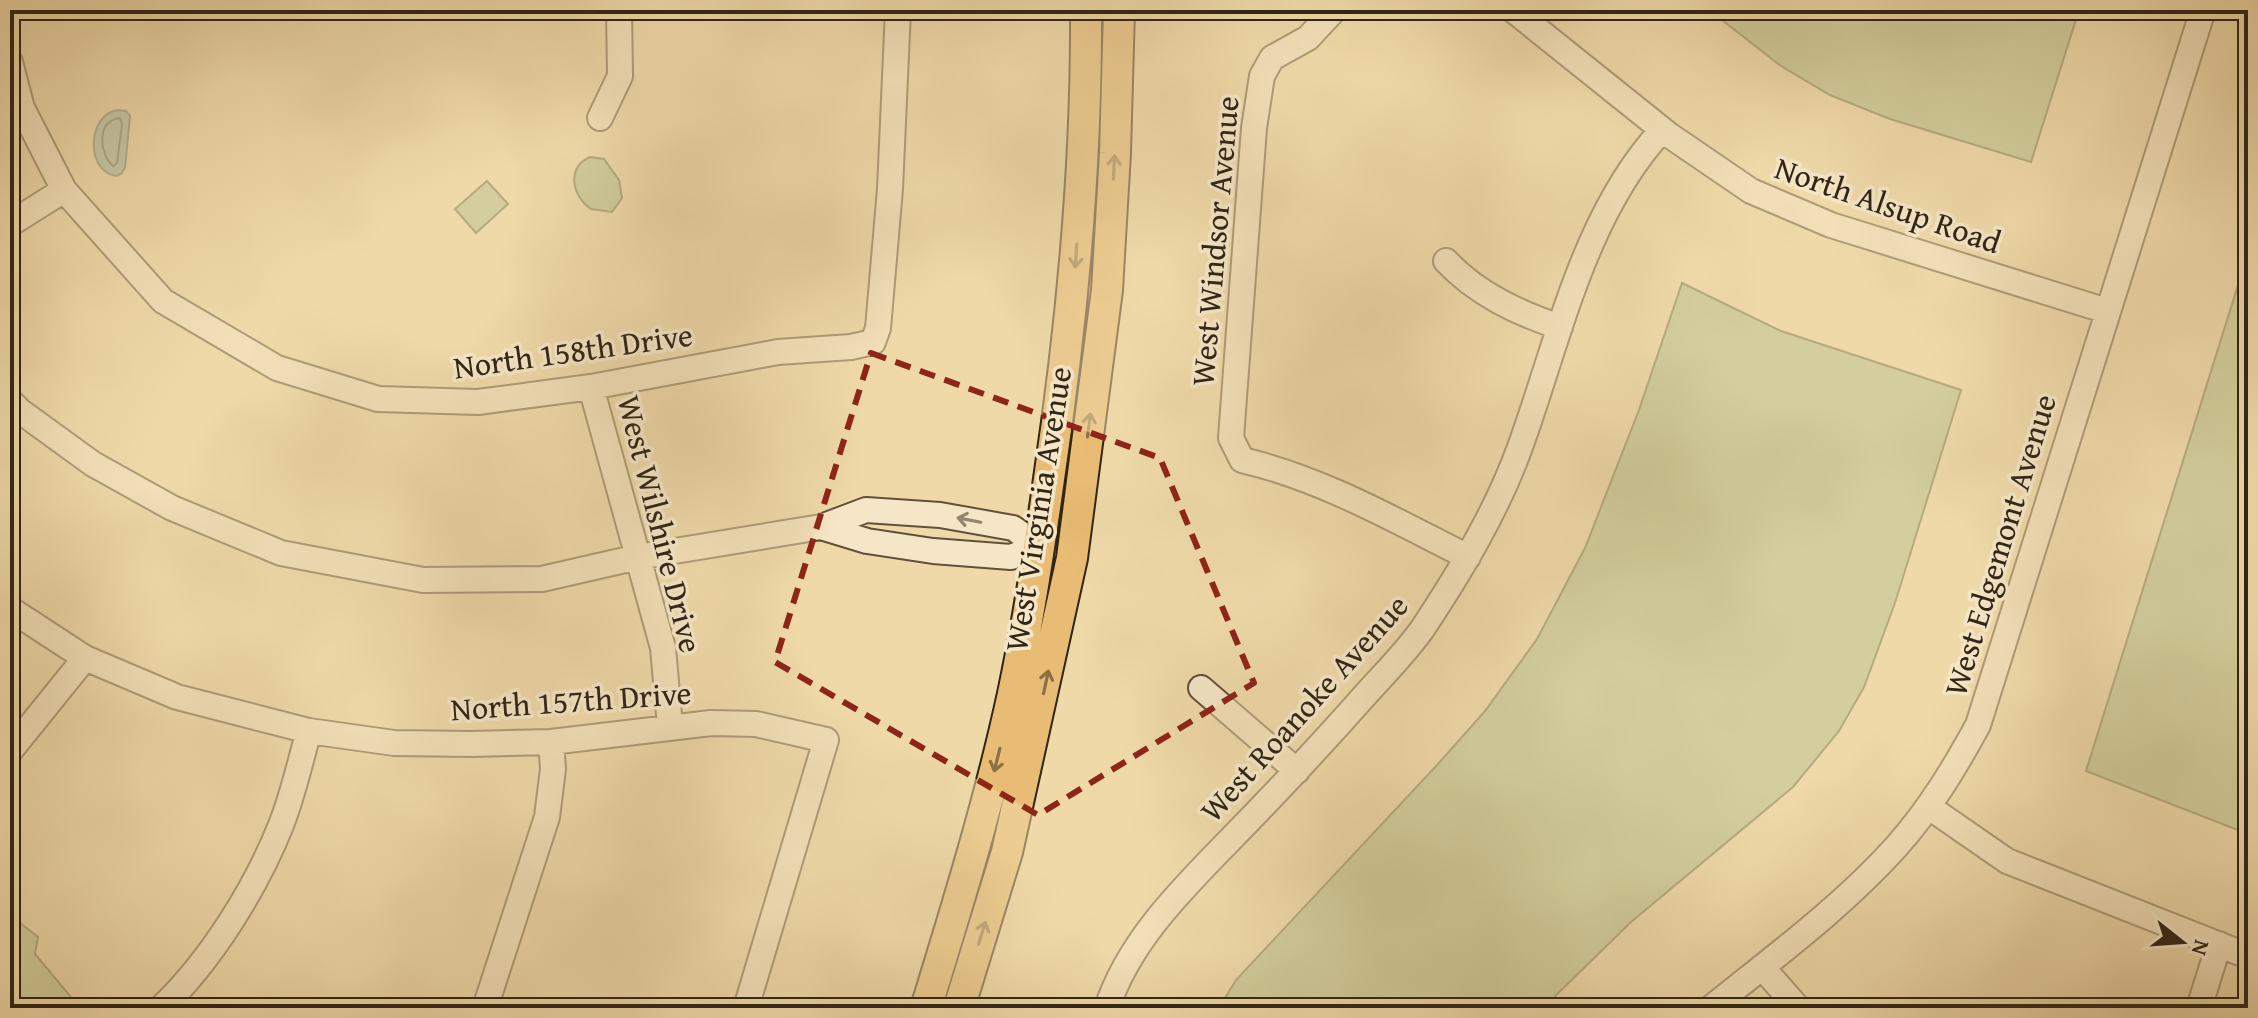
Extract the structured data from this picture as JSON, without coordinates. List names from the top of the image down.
{
  "streets": {
    "main road": ["West Virginia Avenue"],
    "street": [
      "North Alsup Road",
      "West Windsor Avenue",
      "North 158th Drive",
      "West Wilshire Drive",
      "West Edgemont Avenue",
      "North 157th Drive",
      "West Roanoke Avenue"
    ]
  },
  "crossings": [
    ["North Alsup Road", "West Edgemont Avenue"],
    ["North Alsup Road", "West Roanoke Avenue"],
    ["West Windsor Avenue", "West Roanoke Avenue"],
    ["North 158th Drive", "West Wilshire Drive"],
    ["West Wilshire Drive", "North 157th Drive"]
  ],
  "north": "right"
}
